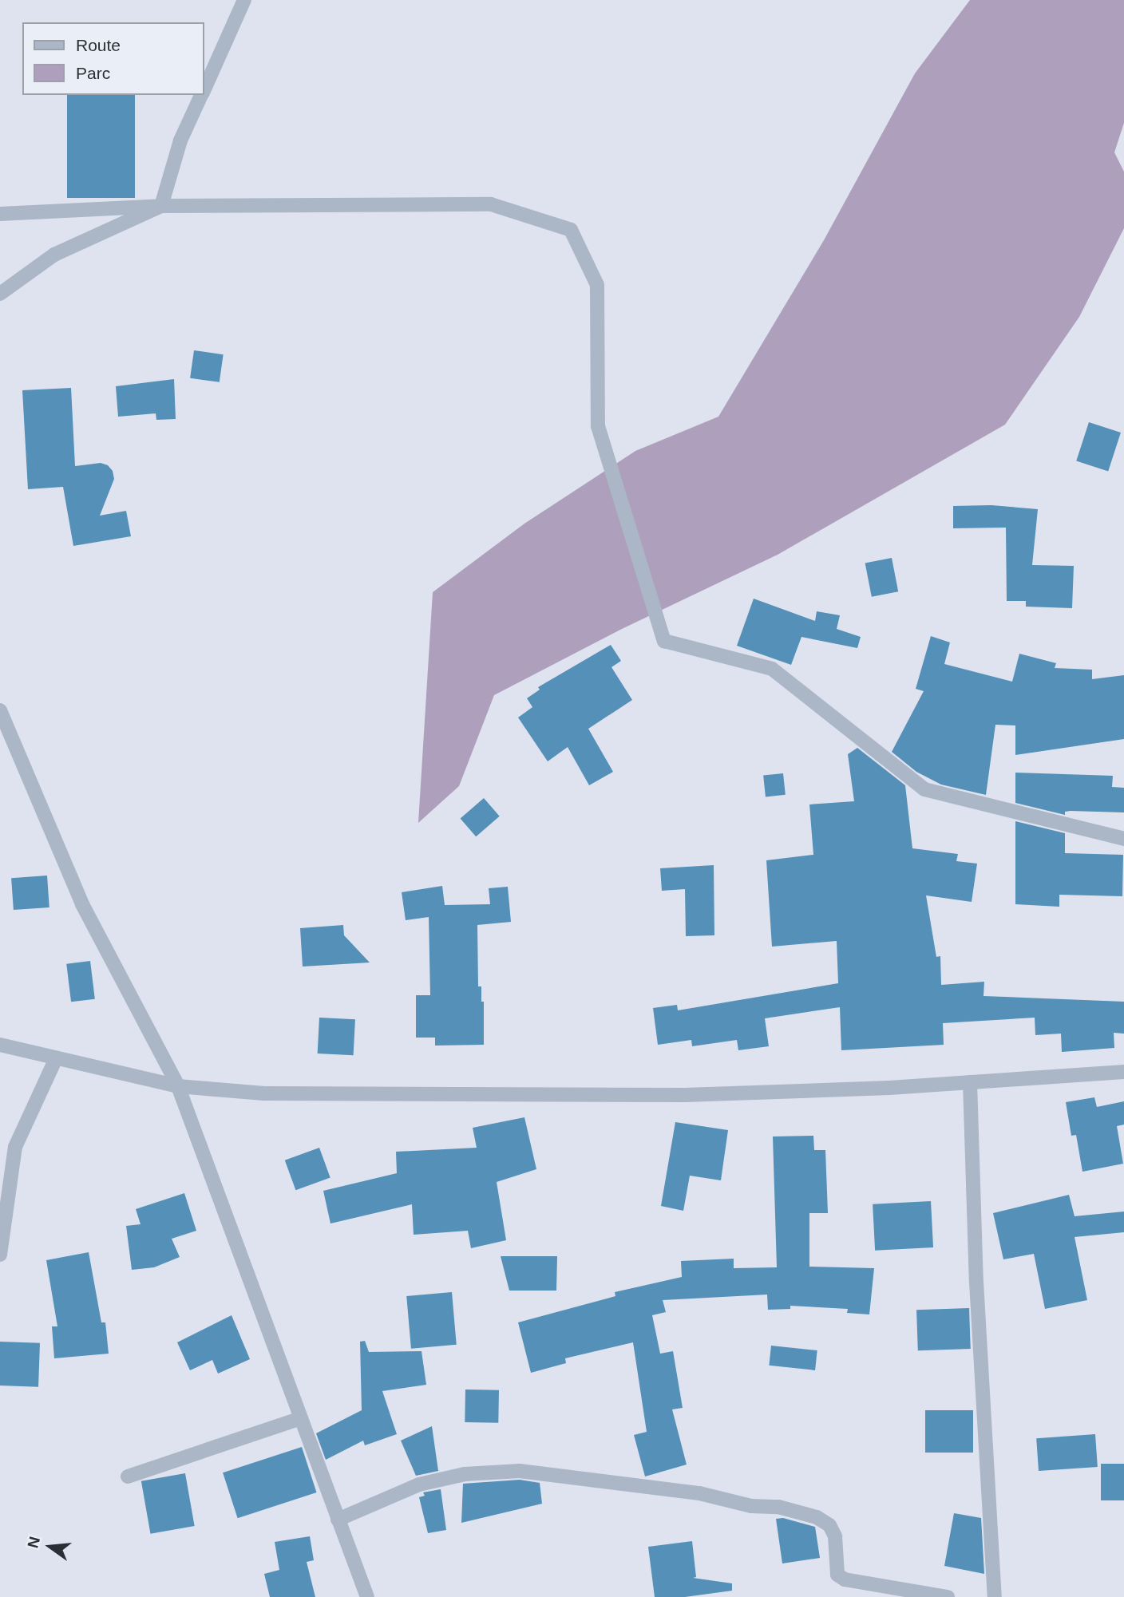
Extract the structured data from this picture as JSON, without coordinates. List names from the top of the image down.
{
  "legend": ["Route", "Parc"],
  "north": "left"
}
